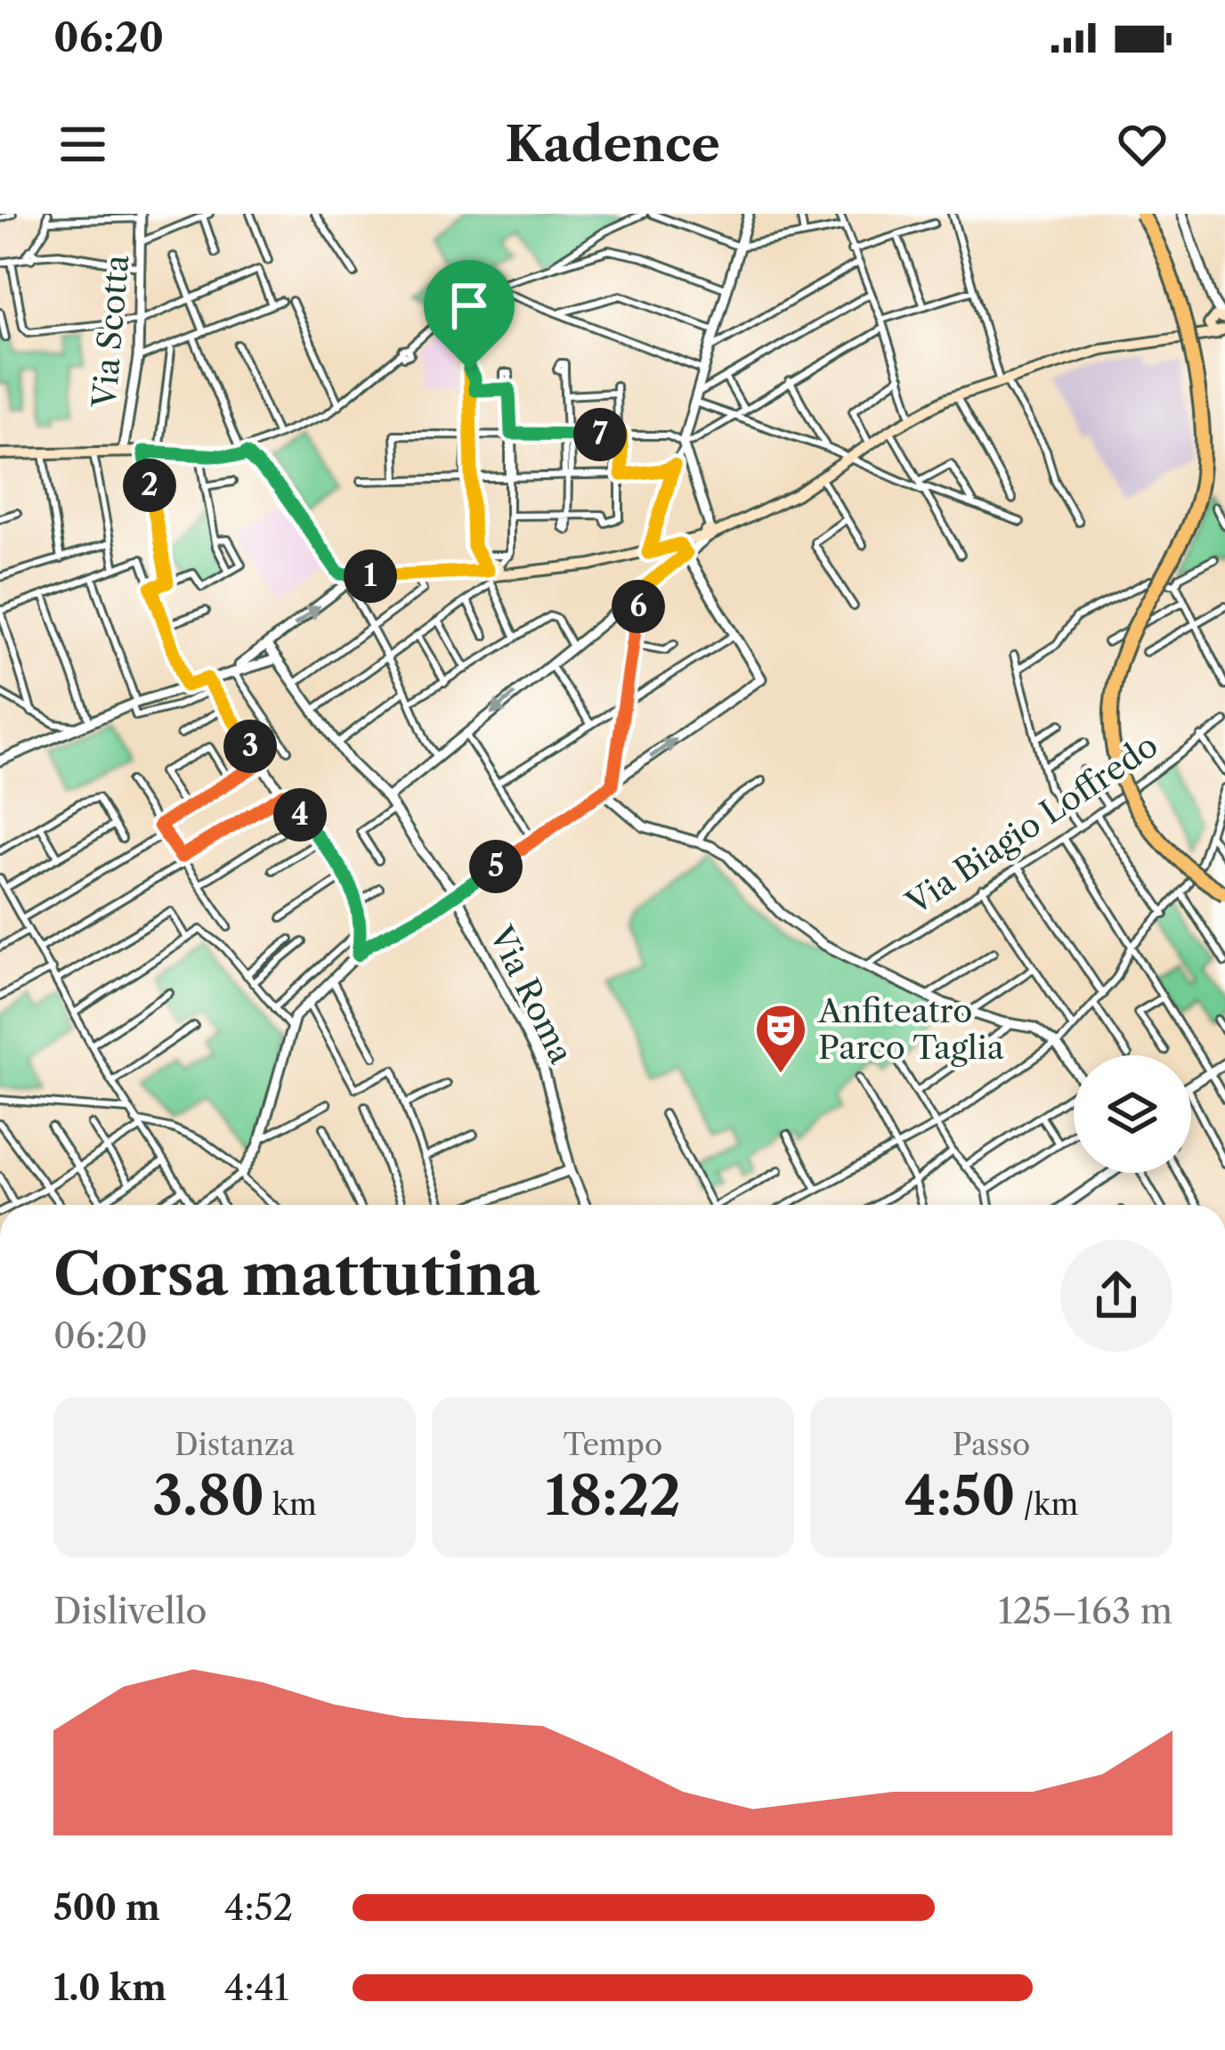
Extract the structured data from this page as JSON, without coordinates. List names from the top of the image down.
{
  "streets": {
    "street": ["Via Scotta", "Via Biagio Loffredo", "Via Roma"]
  },
  "places": {
    "theatre": ["Anfiteatro Parco Taglia"]
  },
  "page": {
    "status": "06:20",
    "header": "Kadence",
    "pins": [
      "7",
      "2",
      "1",
      "6",
      "3",
      "4",
      "5"
    ],
    "heading": ["Corsa mattutina", "06:20"],
    "stats": [
      ["Distanza", "3.80 km"],
      ["Tempo", "18:22"],
      ["Passo", "4:50 /km"]
    ],
    "chart": ["Dislivello", "125–163 m"],
    "list": [
      {
        "name": "500 m",
        "note": "4:52"
      },
      {
        "name": "1.0 km",
        "note": "4:41"
      }
    ]
  }
}
